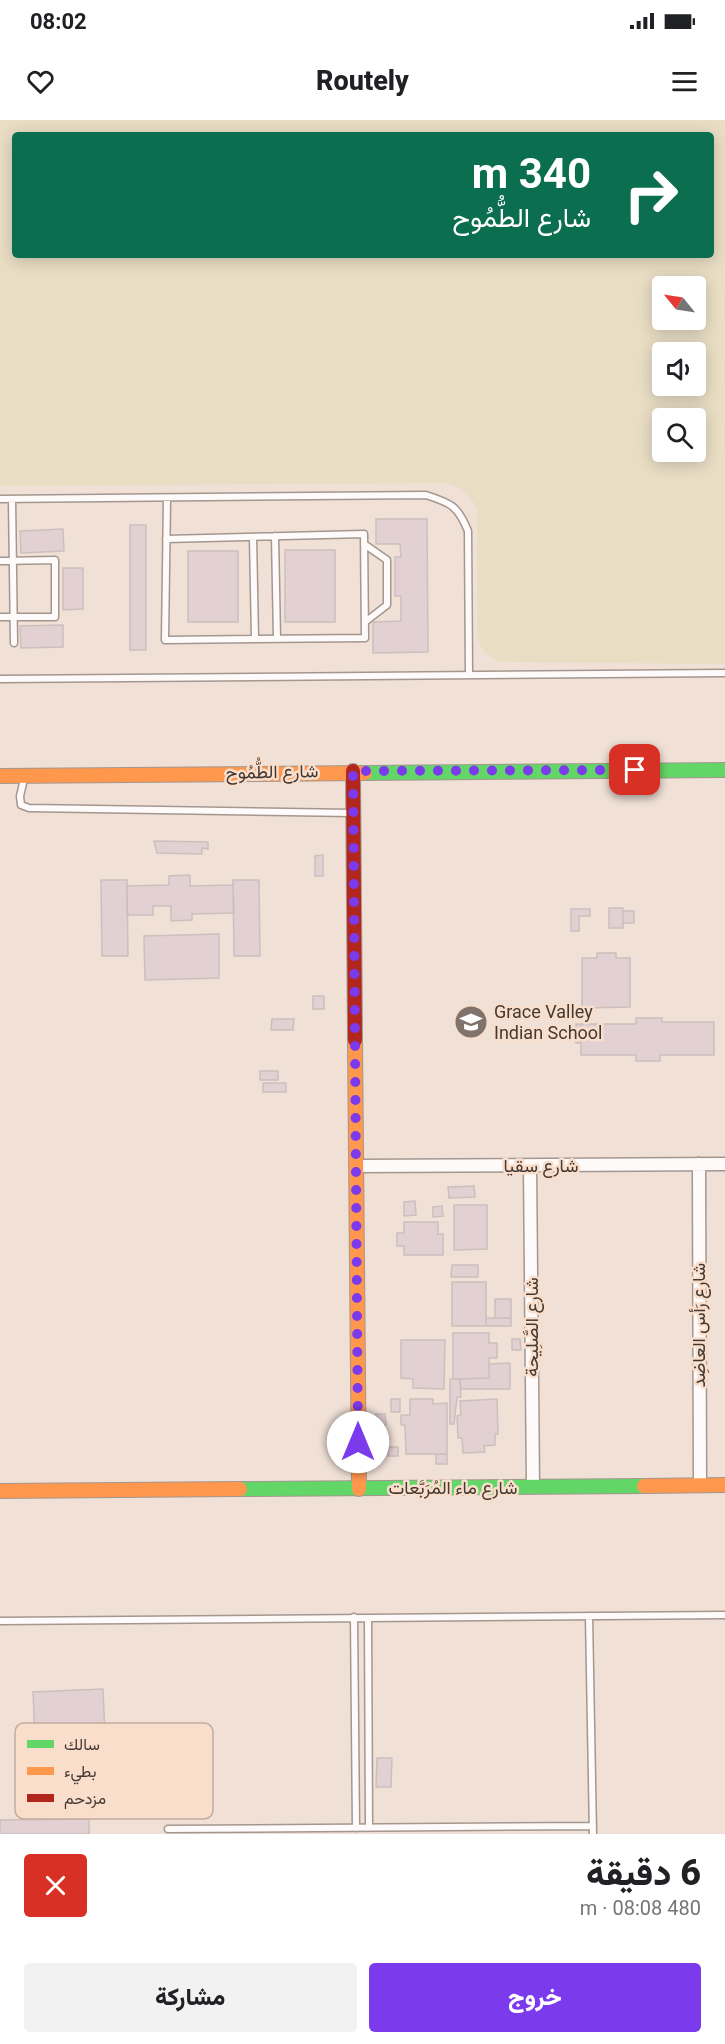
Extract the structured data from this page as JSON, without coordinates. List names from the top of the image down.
{
  "streets": {
    "street": [
      "شارع الطُّمُوح",
      "شارع سقيا",
      "شارع رَأس العاضِد",
      "شارع الصَّلِيحة",
      "شارع ماء المُرَبَّعات"
    ]
  },
  "crossings": [
    ["شارع سقيا", "شارع رَأس العاضِد"],
    ["شارع سقيا", "شارع الصَّلِيحة"],
    ["شارع رَأس العاضِد", "شارع ماء المُرَبَّعات"],
    ["شارع الصَّلِيحة", "شارع ماء المُرَبَّعات"]
  ],
  "places": {
    "school or university": ["Grace Valley Indian School"]
  },
  "legend": ["سالك", "بطيء", "مزدحم"],
  "north": "top left",
  "page": {
    "status": "08:02",
    "header": "Routely",
    "turn": ["340 m", "شارع الطُّمُوح"],
    "heading": ["6 دقيقة", "480 m · 08:08"],
    "buttons": ["خروج", "مشاركة"]
  }
}
